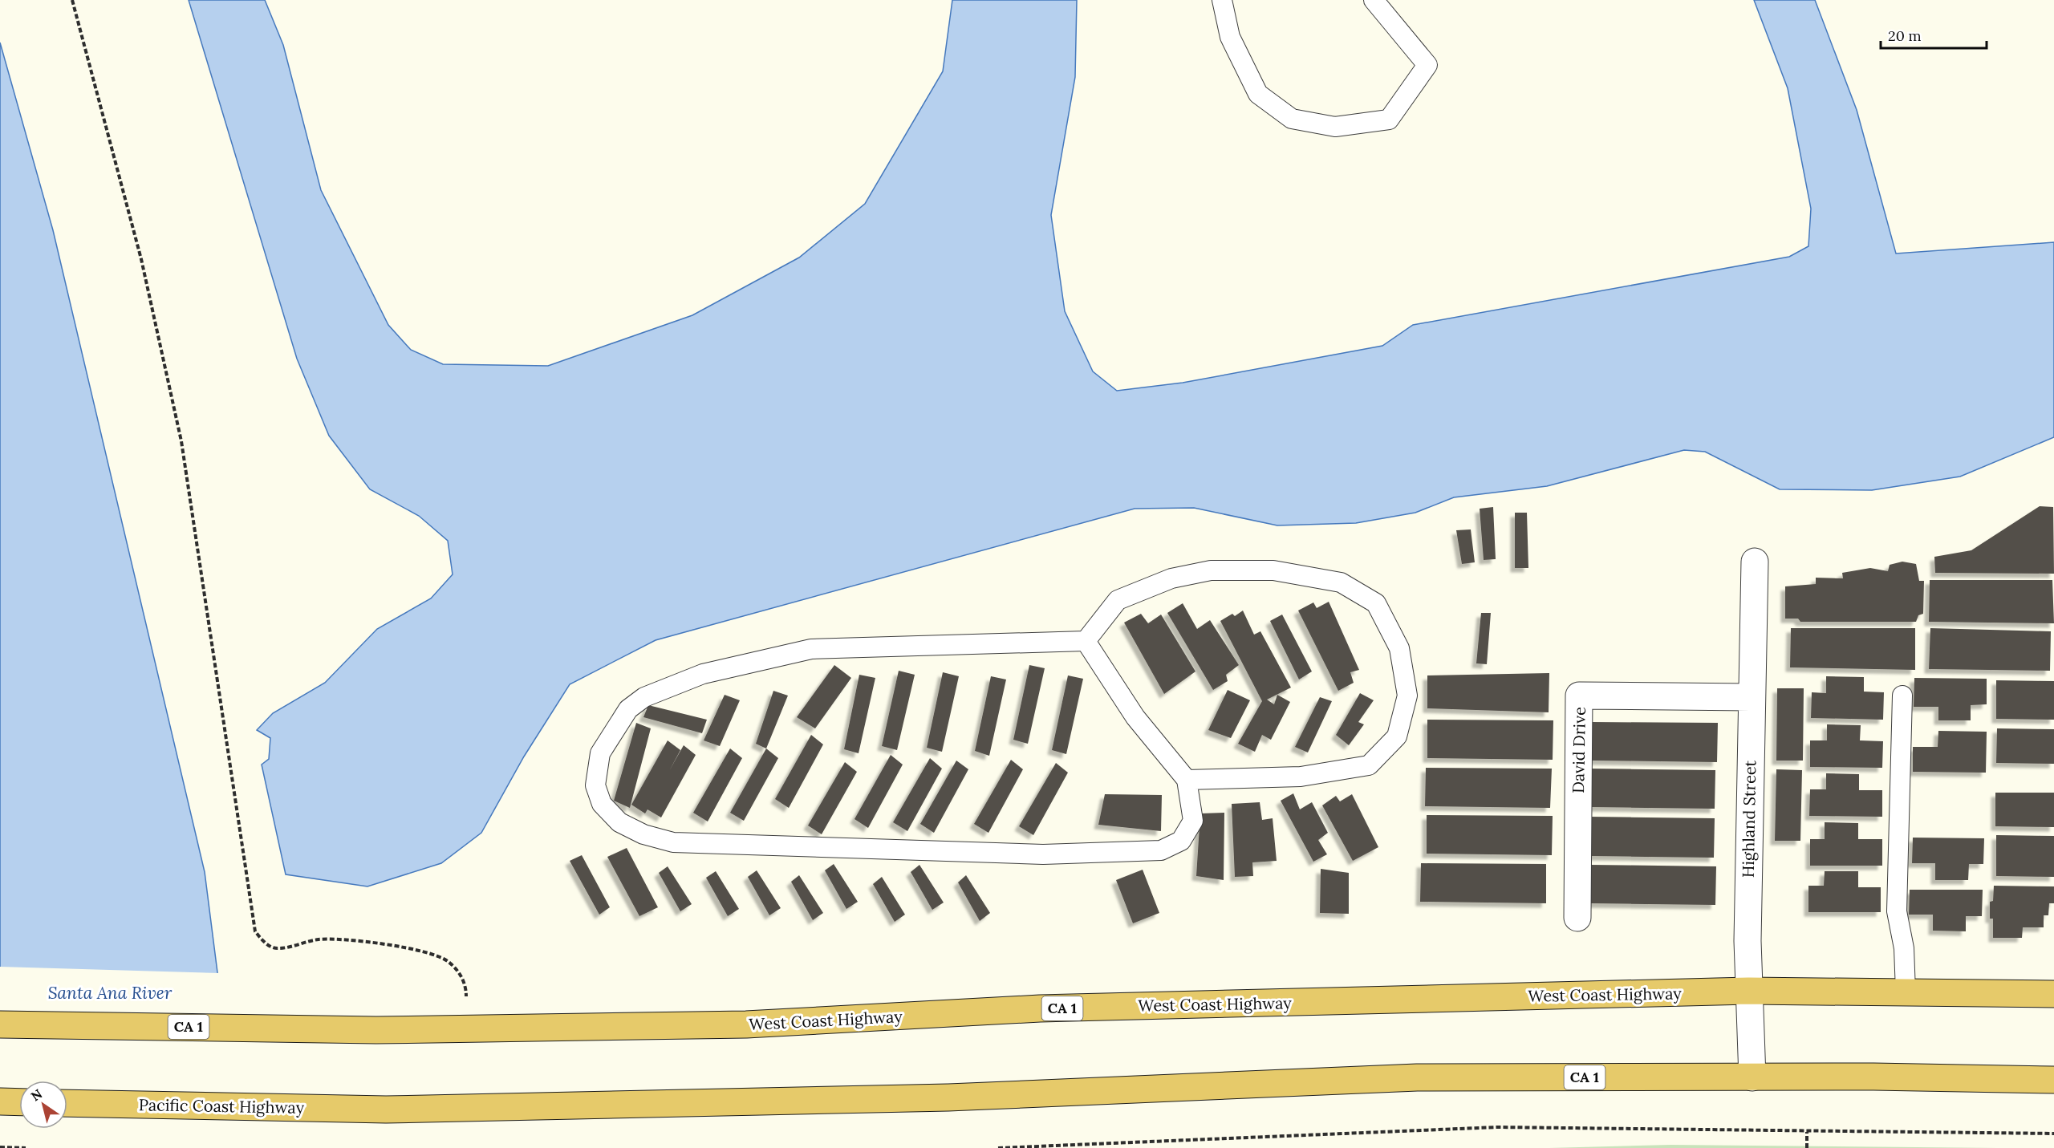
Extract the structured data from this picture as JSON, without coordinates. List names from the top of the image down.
{
  "streets": {
    "highway": ["West Coast Highway", "CA 1", "Pacific Coast Highway"],
    "street": ["David Drive", "Highland Street"]
  },
  "crossings": [
    ["David Drive", "Highland Street"],
    ["Highland Street", "West Coast Highway"],
    ["Highland Street", "CA 1"],
    ["Highland Street", "Pacific Coast Highway"],
    ["CA 1", "Pacific Coast Highway"]
  ],
  "water": ["Santa Ana River"],
  "scale_bar": "20 m",
  "north": "top left"
}
